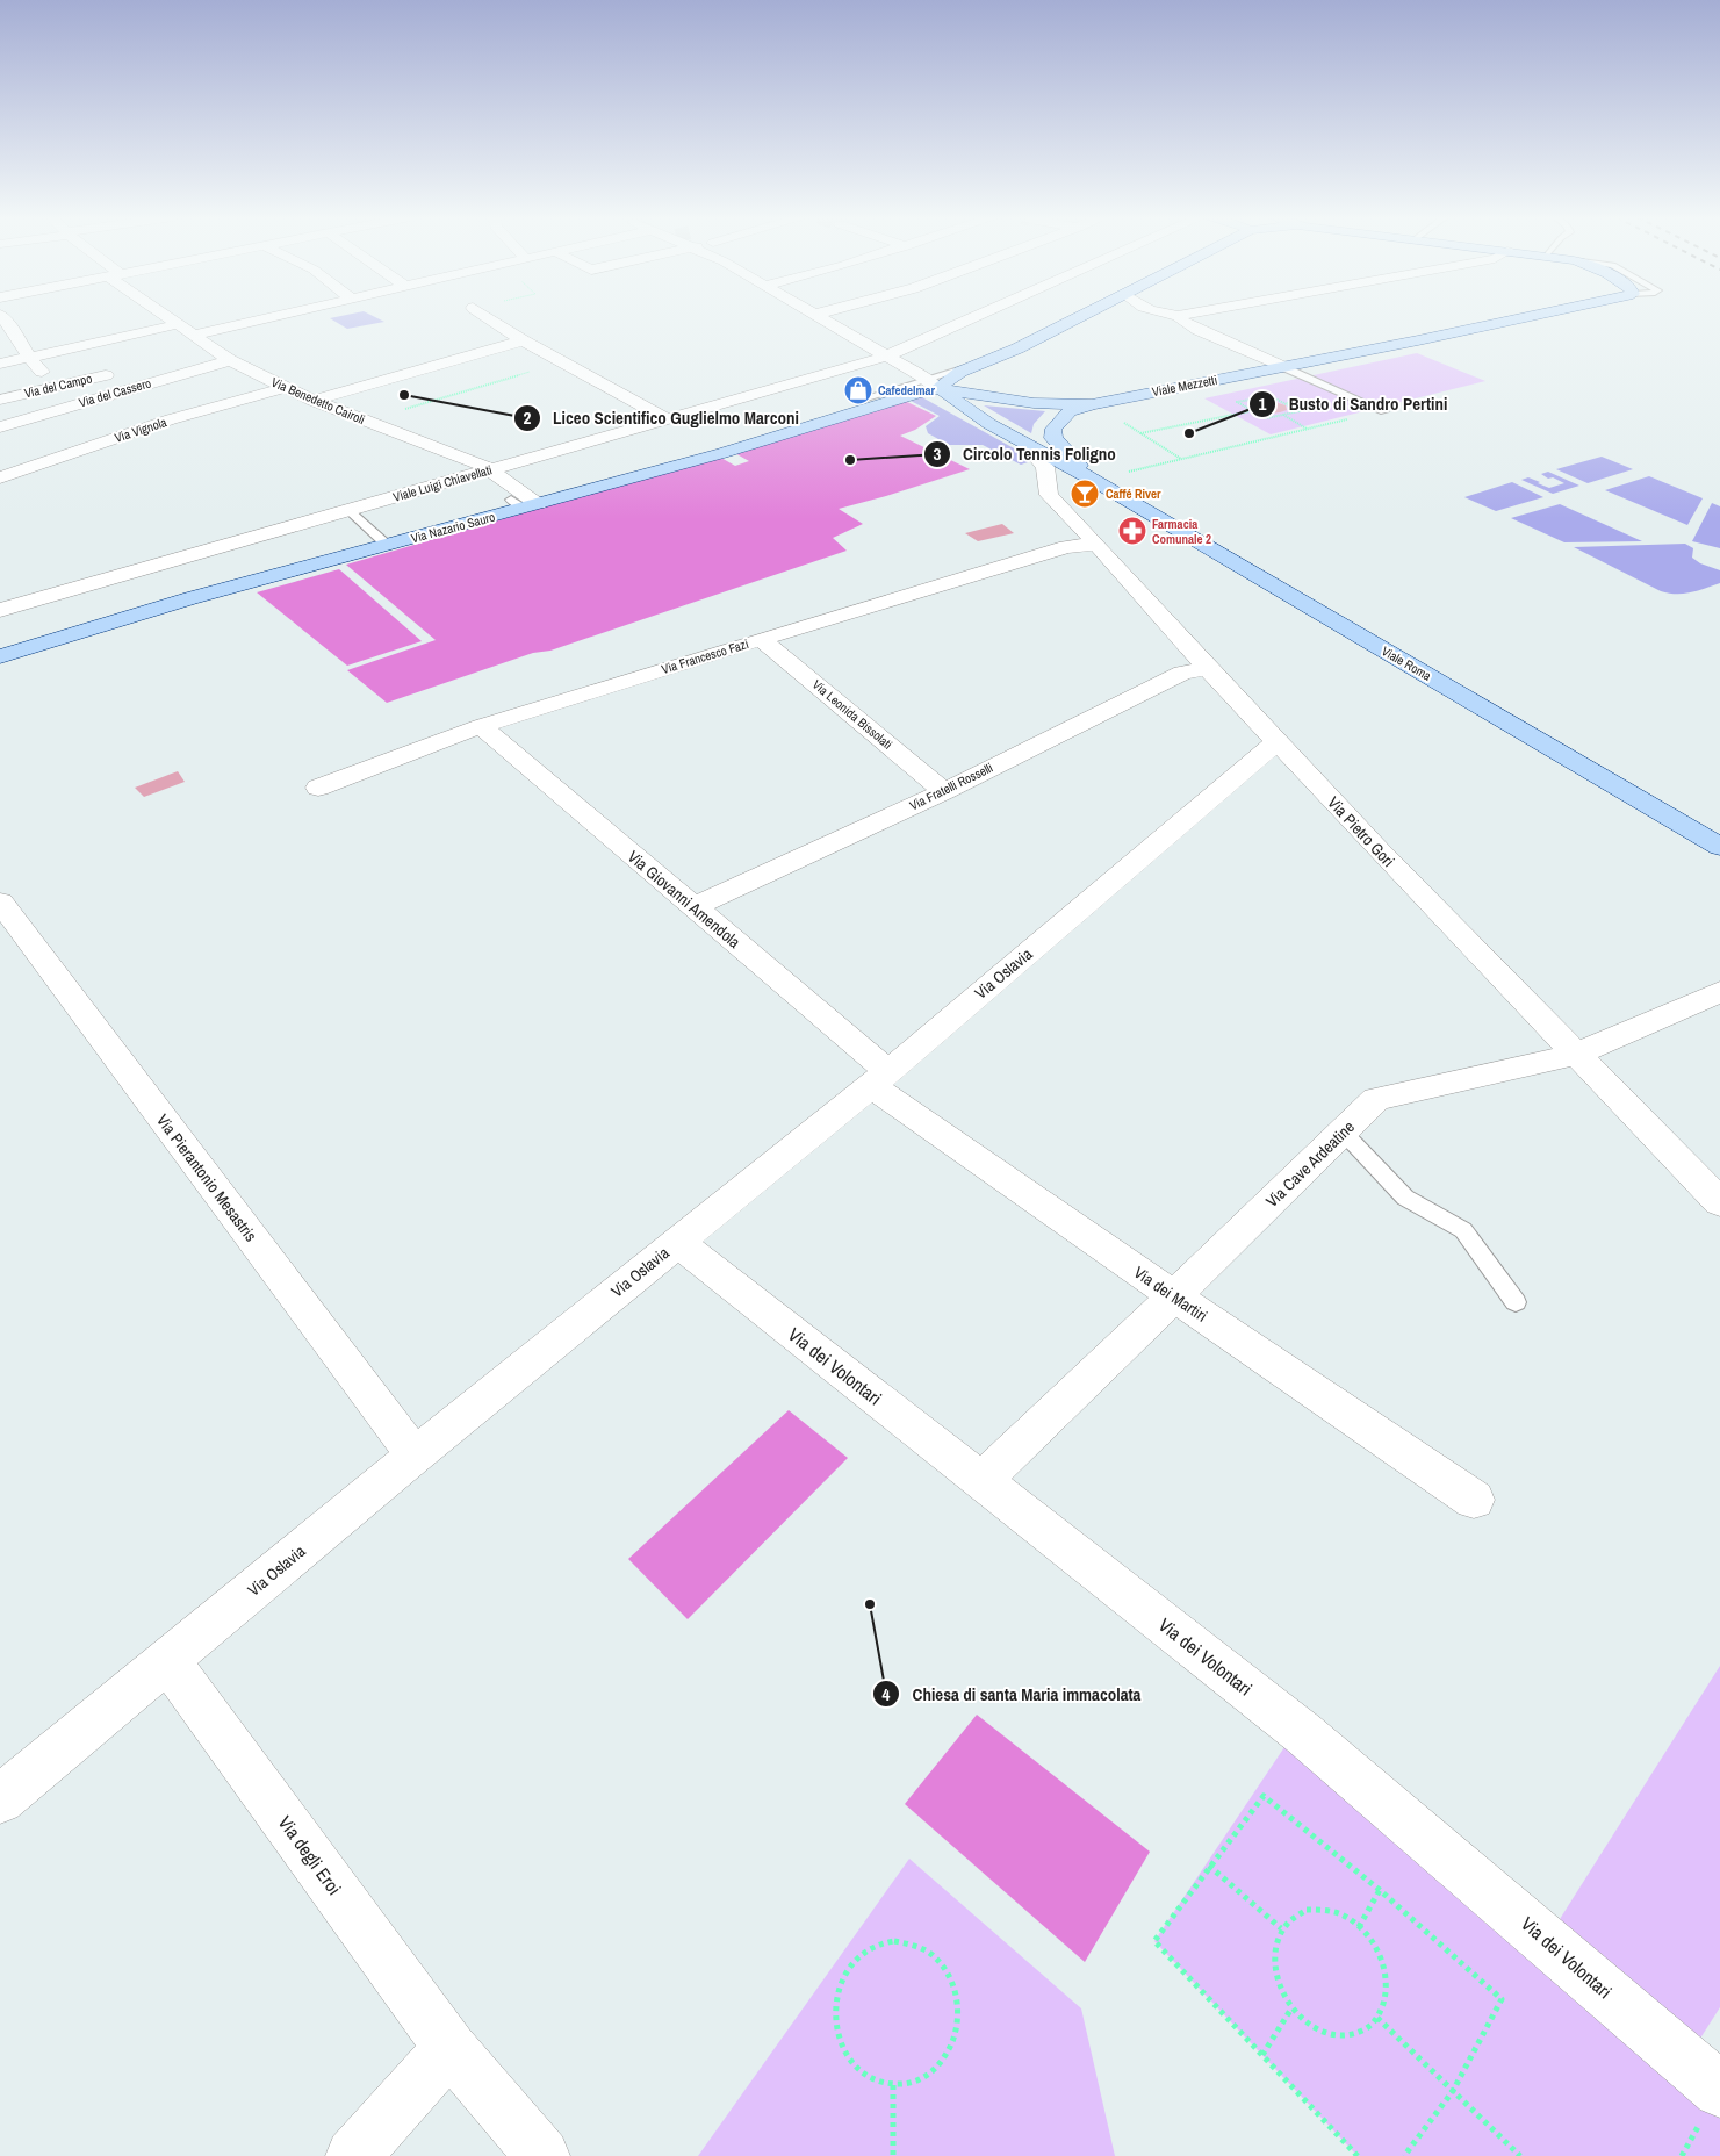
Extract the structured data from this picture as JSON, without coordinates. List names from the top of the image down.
{
  "streets": {
    "main road": ["Viale Mezzetti", "Via Nazario Sauro", "Viale Roma"],
    "street": [
      "Via del Campo",
      "Via del Cassero",
      "Via Benedetto Cairoli",
      "Via Vignola",
      "Viale Luigi Chiavellati",
      "Via Francesco Fazi",
      "Via Leonida Bissolati",
      "Via Fratelli Rosselli",
      "Via Pietro Gori",
      "Via Giovanni Amendola",
      "Via Oslavia",
      "Via Cave Ardeatine",
      "Via Pierantonio Mesastris",
      "Via dei Martiri",
      "Via dei Volontari",
      "Via degli Eroi"
    ]
  },
  "crossings": [
    ["Viale Mezzetti", "Via Nazario Sauro"],
    ["Via del Cassero", "Via Benedetto Cairoli"],
    ["Via Benedetto Cairoli", "Via Vignola"],
    ["Via Benedetto Cairoli", "Viale Luigi Chiavellati"],
    ["Via Benedetto Cairoli", "Via Nazario Sauro"],
    ["Via Francesco Fazi", "Via Leonida Bissolati"],
    ["Via Francesco Fazi", "Via Pietro Gori"],
    ["Via Francesco Fazi", "Via Giovanni Amendola"],
    ["Via Leonida Bissolati", "Via Fratelli Rosselli"],
    ["Via Fratelli Rosselli", "Via Pietro Gori"],
    ["Via Fratelli Rosselli", "Via Giovanni Amendola"],
    ["Via Pietro Gori", "Via Oslavia"],
    ["Via Pietro Gori", "Via Cave Ardeatine"],
    ["Via Giovanni Amendola", "Via Oslavia"],
    ["Via Giovanni Amendola", "Via dei Martiri"],
    ["Via Oslavia", "Via Pierantonio Mesastris"],
    ["Via Oslavia", "Via dei Martiri"],
    ["Via Oslavia", "Via dei Volontari"],
    ["Via Oslavia", "Via degli Eroi"],
    ["Via Cave Ardeatine", "Via dei Martiri"],
    ["Via Cave Ardeatine", "Via dei Volontari"]
  ],
  "places": {
    "shop": ["Cafedelmar"],
    "other": [
      "Liceo Scientifico Guglielmo Marconi",
      "Busto di Sandro Pertini",
      "Circolo Tennis Foligno",
      "Chiesa di santa Maria immacolata"
    ],
    "bar": ["Caffé River"],
    "pharmacy": ["Farmacia Comunale 2"]
  }
}
